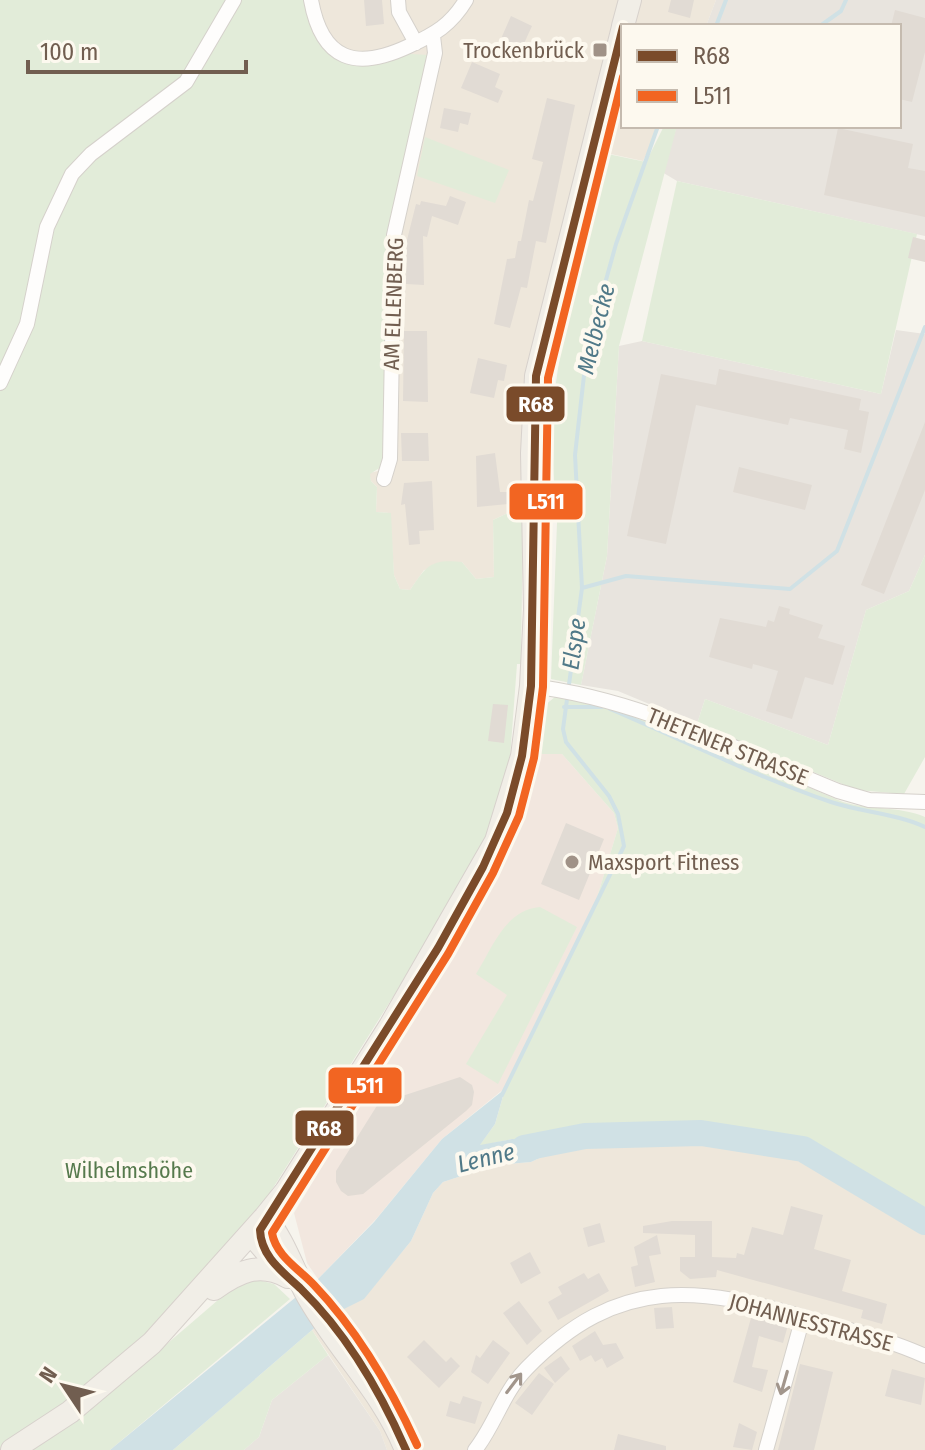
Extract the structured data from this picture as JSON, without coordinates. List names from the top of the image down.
{
  "streets": {
    "street": ["AM ELLENBERG", "THETENER STRASSE", "JOHANNESSTRASSE"]
  },
  "one_way": ["JOHANNESSTRASSE"],
  "water": ["Melbecke", "Elspe", "Lenne"],
  "parks": ["Wilhelmshöhe"],
  "places": {
    "transit": ["Trockenbrück"],
    "other": ["Maxsport Fitness"]
  },
  "lines": ["transit line R68", "transit line L511"],
  "legend": ["R68", "L511"],
  "scale_bar": "100 m",
  "north": "top left"
}
